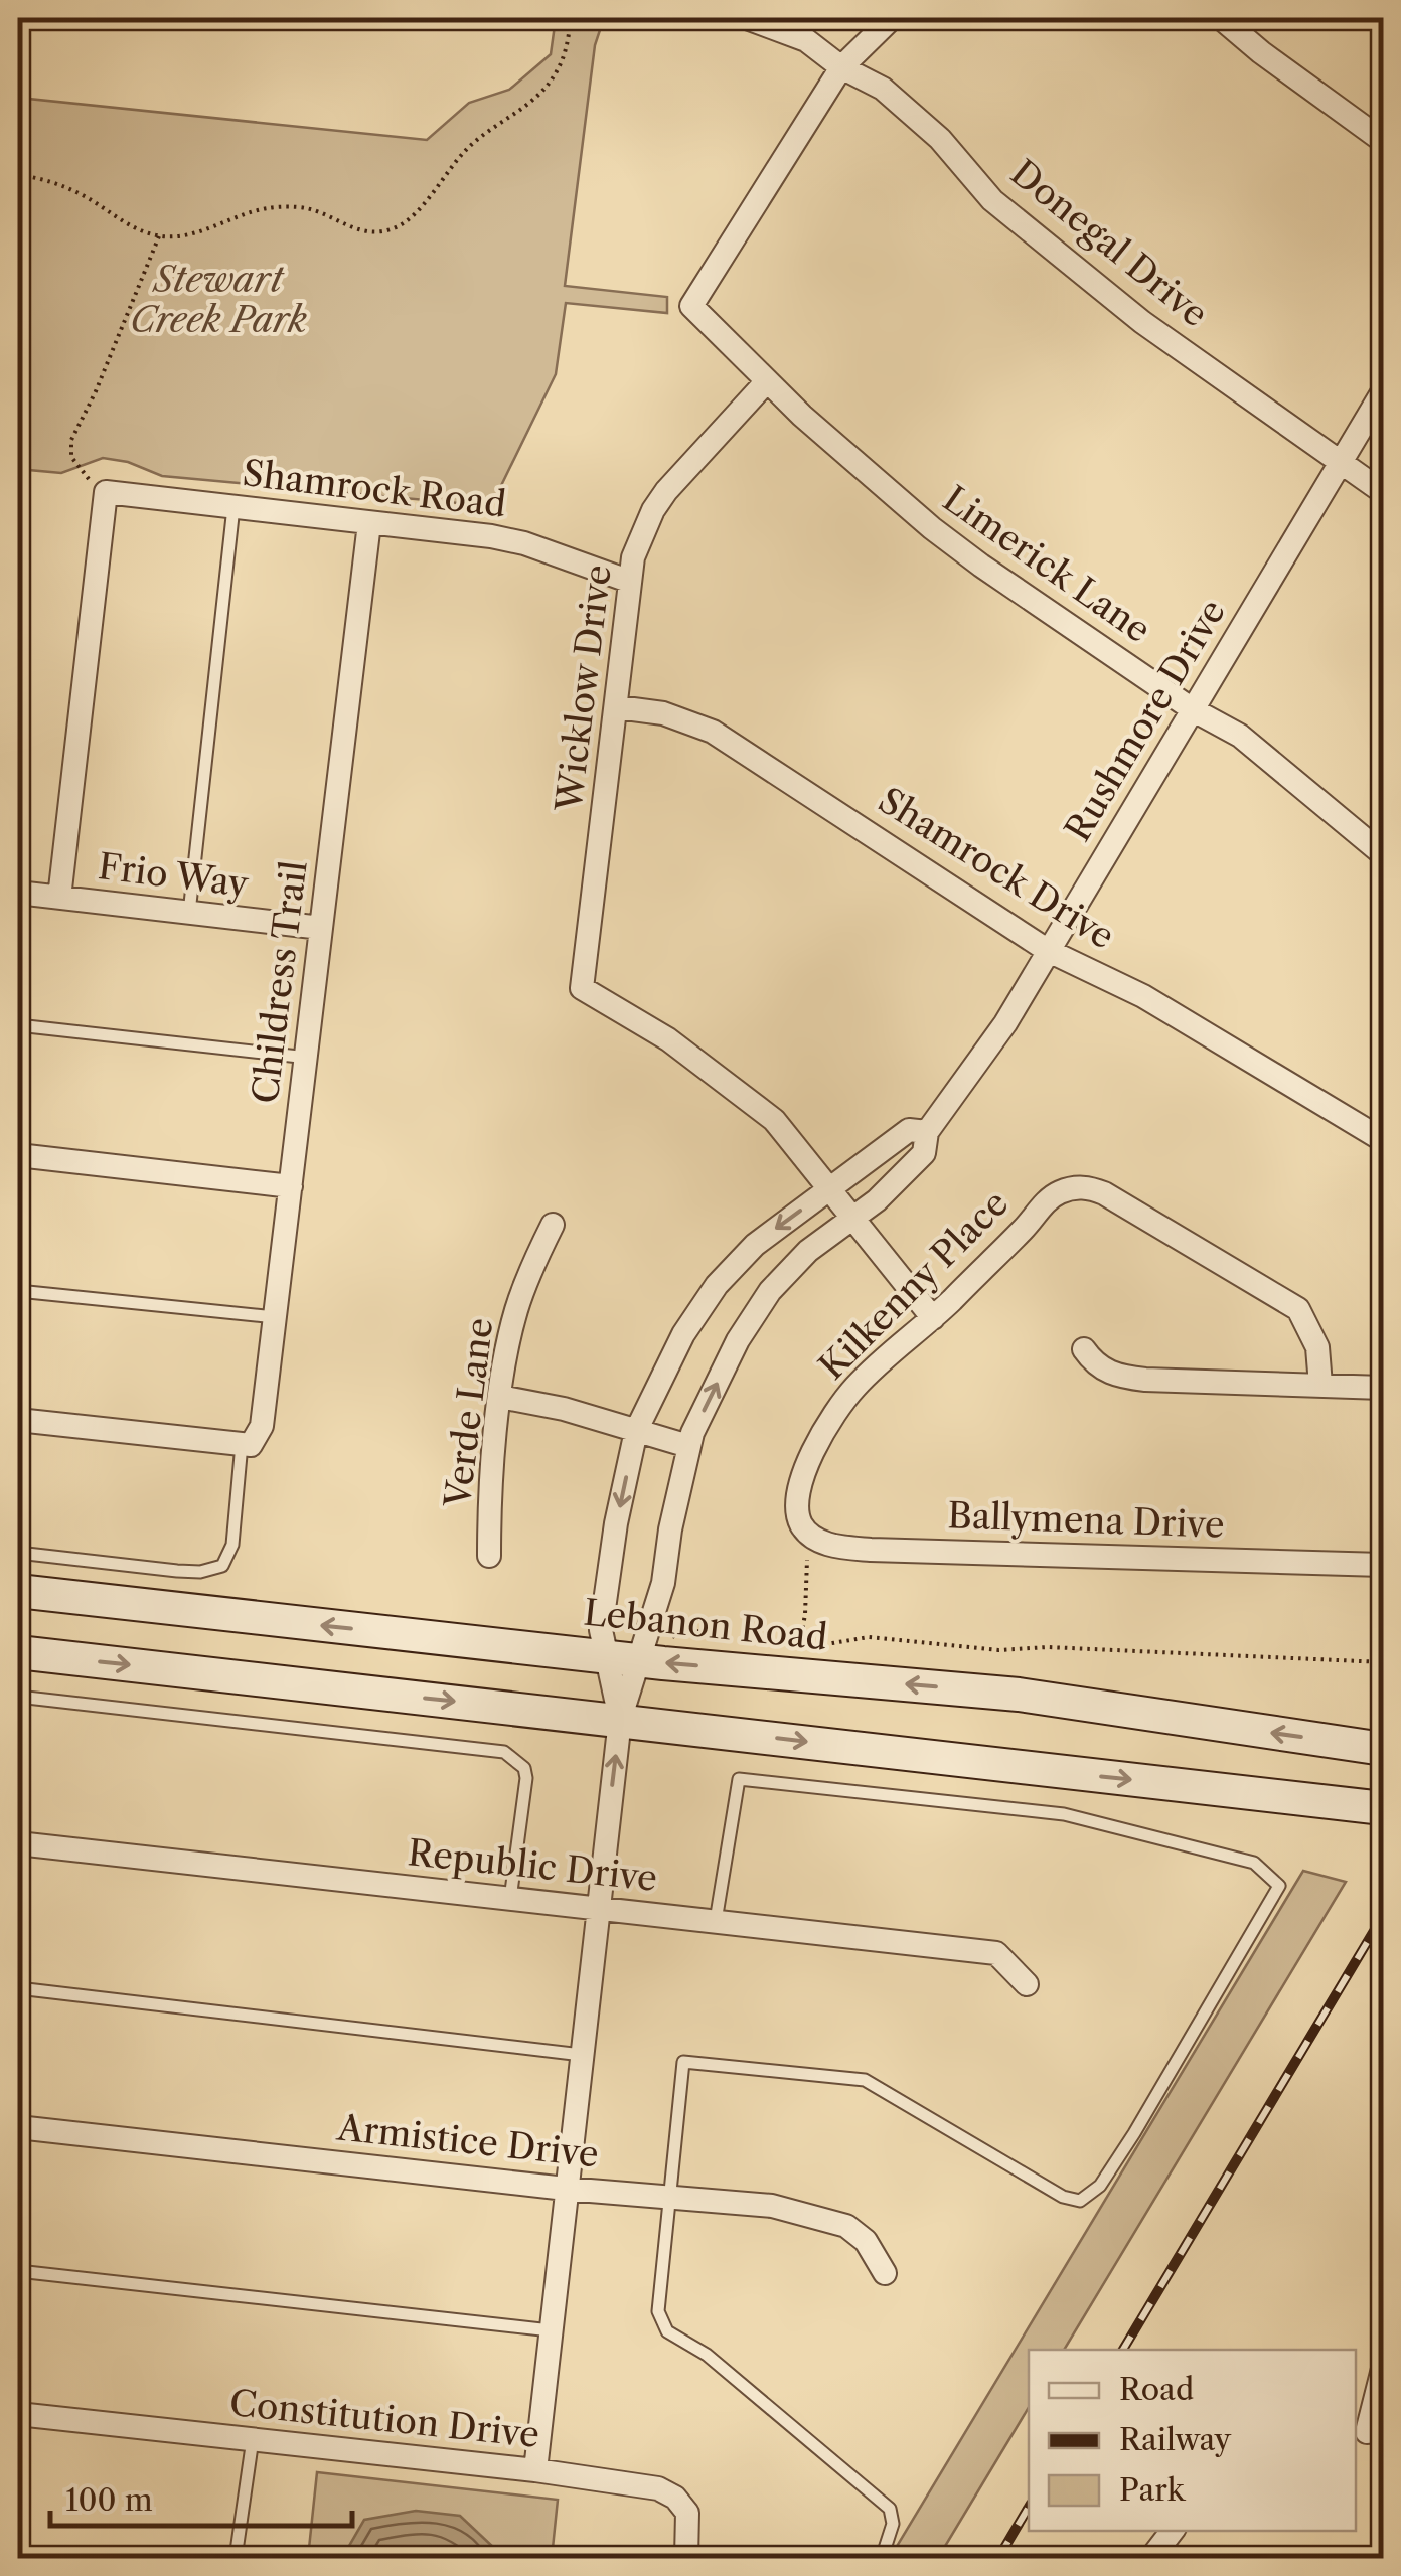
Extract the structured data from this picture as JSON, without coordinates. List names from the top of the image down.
{
  "streets": {
    "main road": ["Lebanon Road"],
    "street": [
      "Donegal Drive",
      "Shamrock Road",
      "Limerick Lane",
      "Wicklow Drive",
      "Rushmore Drive",
      "Shamrock Drive",
      "Frio Way",
      "Childress Trail",
      "Kilkenny Place",
      "Verde Lane",
      "Ballymena Drive",
      "Republic Drive",
      "Armistice Drive",
      "Constitution Drive"
    ]
  },
  "crossings": [
    ["Donegal Drive", "Limerick Lane"],
    ["Donegal Drive", "Rushmore Drive"],
    ["Shamrock Road", "Wicklow Drive"],
    ["Shamrock Road", "Childress Trail"],
    ["Limerick Lane", "Wicklow Drive"],
    ["Limerick Lane", "Rushmore Drive"],
    ["Wicklow Drive", "Rushmore Drive"],
    ["Wicklow Drive", "Shamrock Drive"],
    ["Rushmore Drive", "Shamrock Drive"],
    ["Rushmore Drive", "Lebanon Road"],
    ["Rushmore Drive", "Republic Drive"],
    ["Rushmore Drive", "Armistice Drive"],
    ["Rushmore Drive", "Constitution Drive"],
    ["Frio Way", "Childress Trail"],
    ["Kilkenny Place", "Ballymena Drive"]
  ],
  "parks": ["Stewart Creek Park"],
  "legend": ["Road", "Railway", "Park"],
  "scale_bar": "100 m"
}
